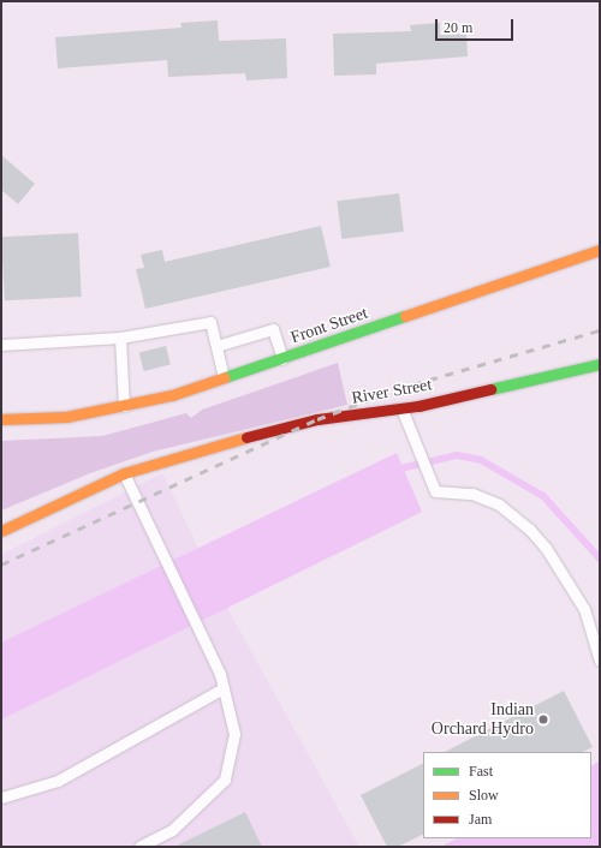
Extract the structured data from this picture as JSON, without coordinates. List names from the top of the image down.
{
  "streets": {
    "main road": ["Front Street", "River Street"]
  },
  "places": ["Indian Orchard Hydro"],
  "legend": ["Fast", "Slow", "Jam"],
  "scale_bar": "20 m"
}
